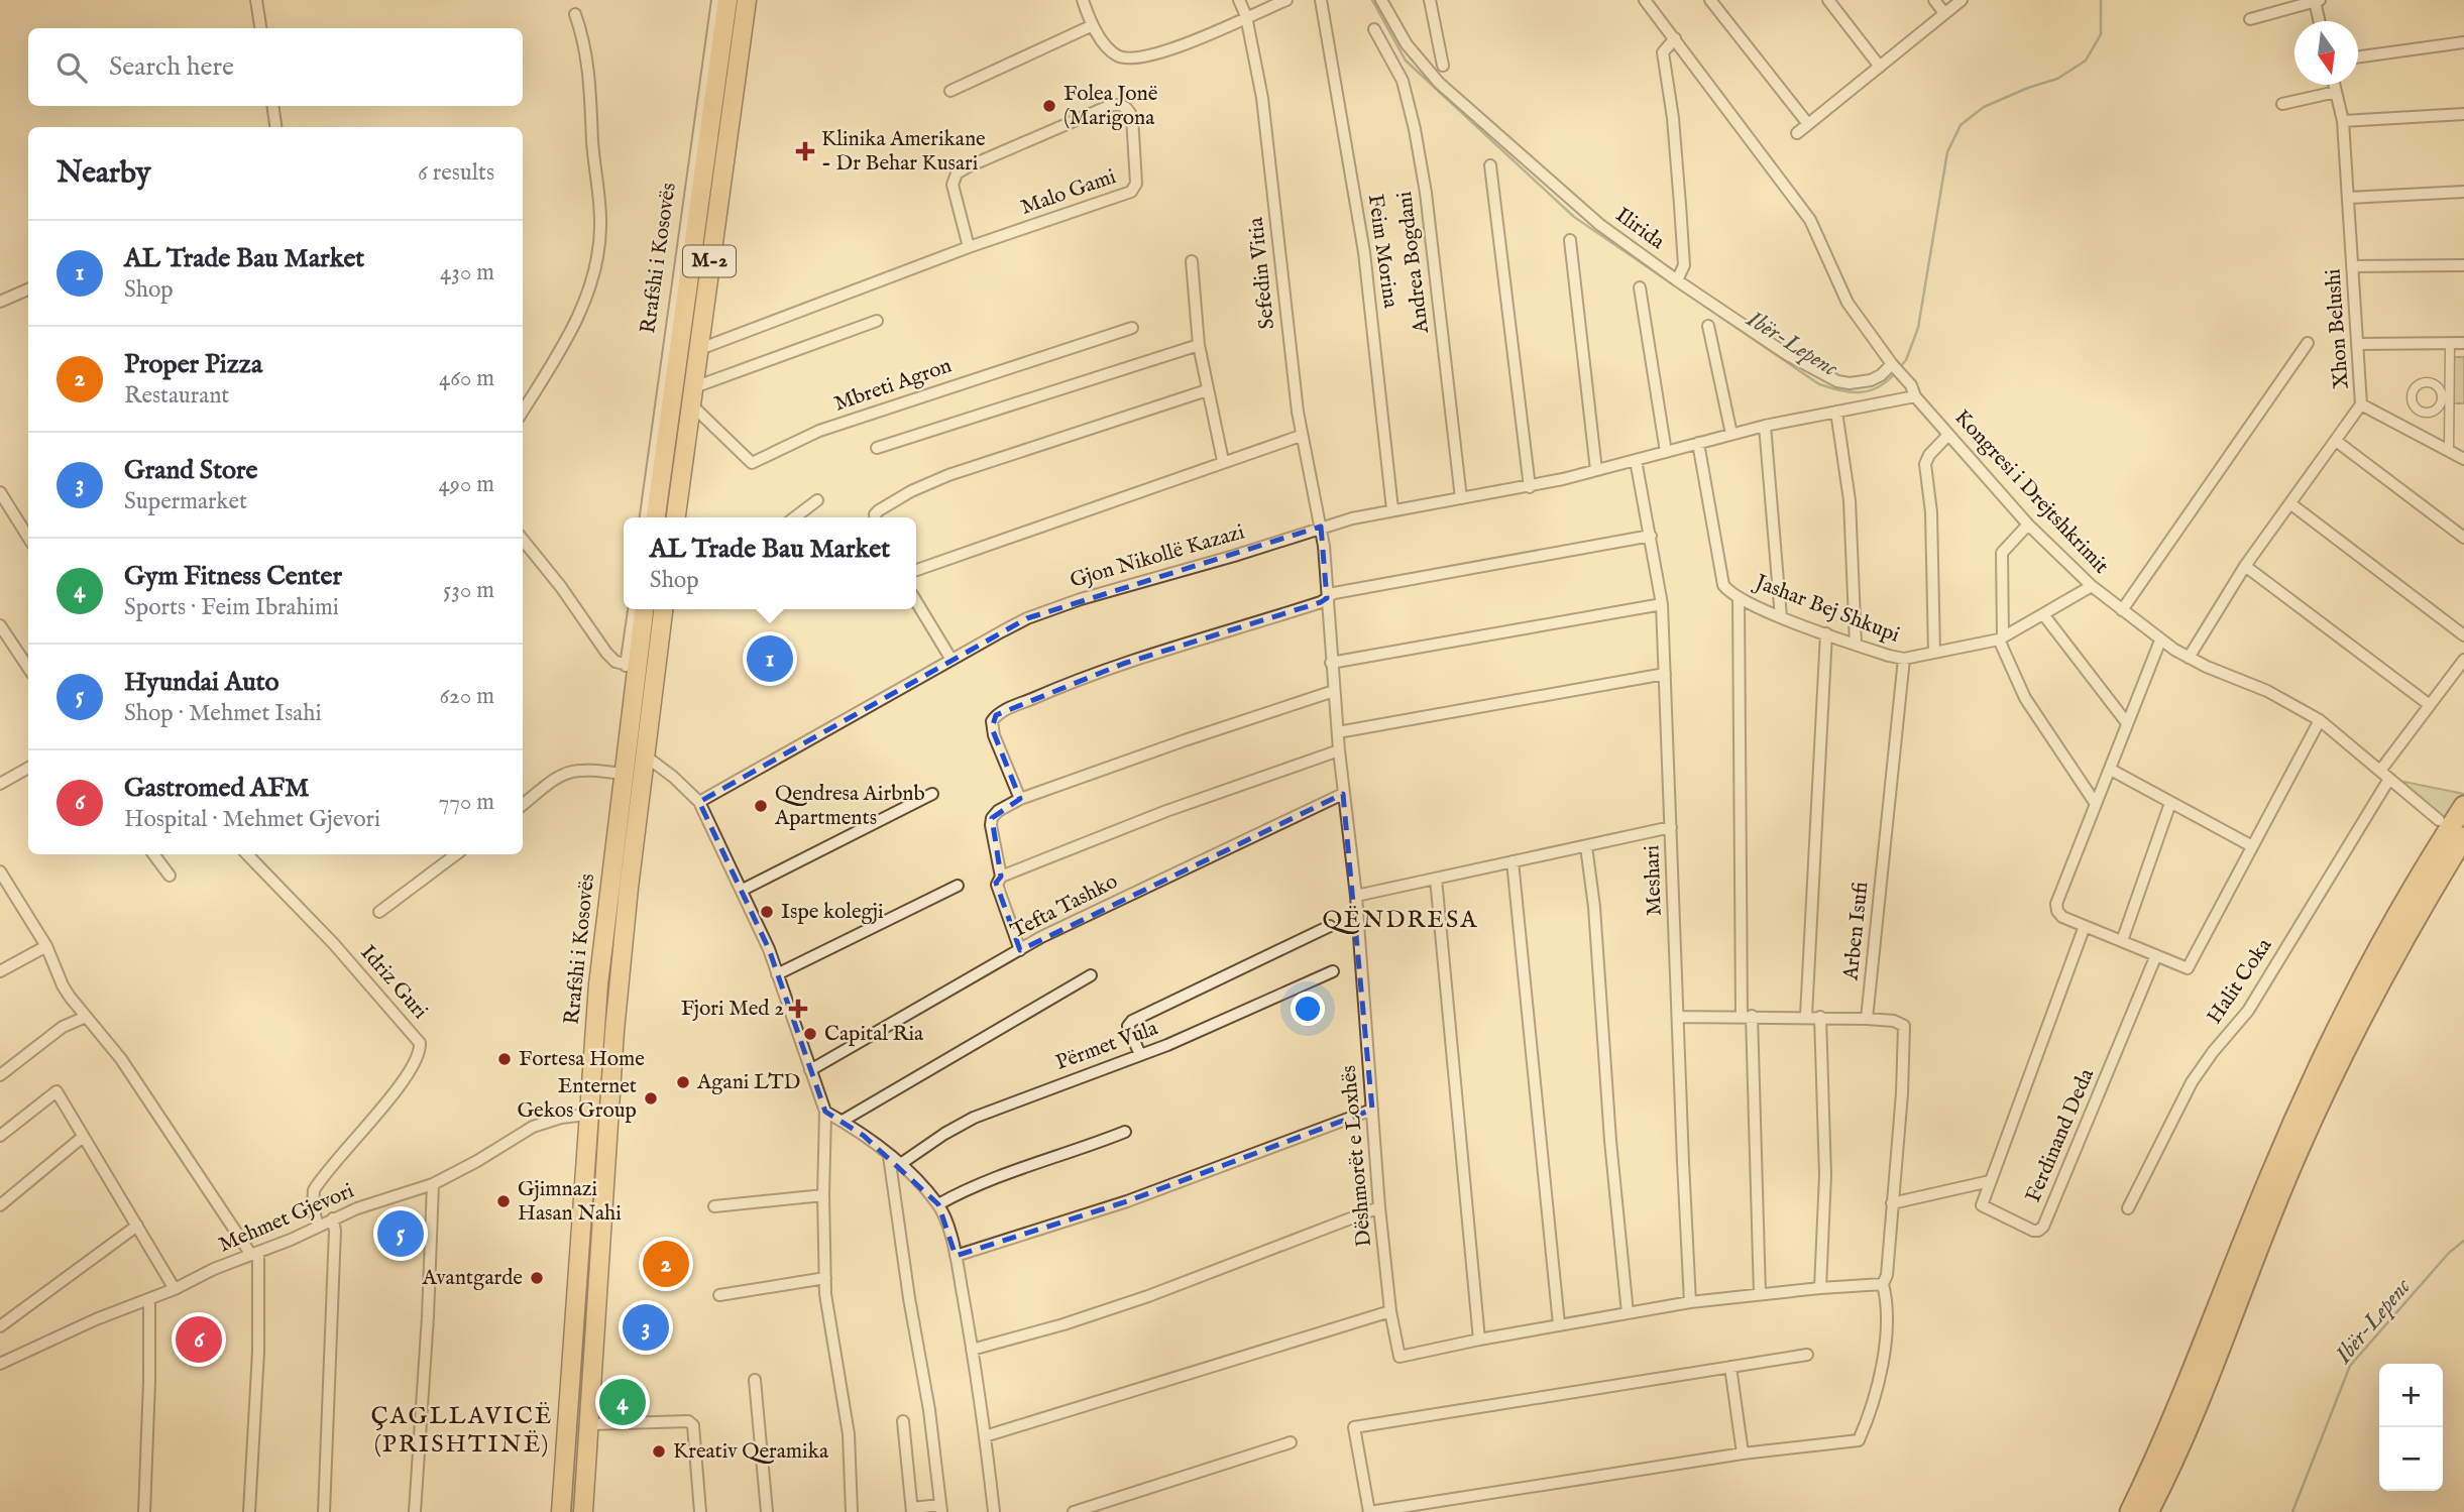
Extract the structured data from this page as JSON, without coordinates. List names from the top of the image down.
{
  "streets": {
    "highway": ["Rrafshi i Kosovës", "M-2"],
    "street": [
      "Malo Gami",
      "Ilirida",
      "Feim Morina",
      "Andrea Bogdani",
      "Sefedin Vitia",
      "Xhon Belushi",
      "Mbreti Agron",
      "Kongresi i Drejtshkrimit",
      "Gjon Nikollë Kazazi",
      "Jashar Bej Shkupi",
      "Meshari",
      "Tefta Tashko",
      "Arben Isufi",
      "Halit Coka",
      "Idriz Guri",
      "Përmet Vula",
      "Ferdinand Deda",
      "Dëshmorët e Loxhës",
      "Mehmet Gjevori"
    ]
  },
  "crossings": [
    ["Malo Gami", "M-2"],
    ["Feim Morina", "Gjon Nikollë Kazazi"],
    ["Rrafshi i Kosovës", "Mehmet Gjevori"],
    ["M-2", "Mbreti Agron"],
    ["Andrea Bogdani", "Gjon Nikollë Kazazi"],
    ["Sefedin Vitia", "Gjon Nikollë Kazazi"],
    ["Sefedin Vitia", "Dëshmorët e Loxhës"],
    ["Xhon Belushi", "Kongresi i Drejtshkrimit"],
    ["Kongresi i Drejtshkrimit", "Gjon Nikollë Kazazi"],
    ["Kongresi i Drejtshkrimit", "Jashar Bej Shkupi"],
    ["Kongresi i Drejtshkrimit", "Halit Coka"],
    ["Gjon Nikollë Kazazi", "Jashar Bej Shkupi"],
    ["Gjon Nikollë Kazazi", "Meshari"],
    ["Gjon Nikollë Kazazi", "Dëshmorët e Loxhës"],
    ["Jashar Bej Shkupi", "Arben Isufi"],
    ["Meshari", "Dëshmorët e Loxhës"],
    ["Tefta Tashko", "Dëshmorët e Loxhës"],
    ["Idriz Guri", "Mehmet Gjevori"]
  ],
  "districts": ["QËNDRESA", "ÇAGLLAVICË (PRISHTINË)"],
  "water": ["Ibër-Lepenc"],
  "places": {
    "other": [
      "Folea Jonë (Marigona",
      "Qendresa Airbnb Apartments",
      "Ispe kolegji",
      "Capital Ria",
      "Fortesa Home",
      "Agani LTD",
      "Enternet Gekos Group",
      "Gjimnazi Hasan Nahi",
      "Avantgarde",
      "Kreativ Qeramika"
    ],
    "health": ["Klinika Amerikane - Dr Behar Kusari", "Fjori Med 2"]
  },
  "north": "bottom",
  "page": {
    "search": "Search here",
    "heading": ["Nearby", "6 results"],
    "list": [
      {
        "mark": "1",
        "name": "AL Trade Bau Market",
        "note": "Shop",
        "value": "430 m"
      },
      {
        "mark": "2",
        "name": "Proper Pizza",
        "note": "Restaurant",
        "value": "460 m"
      },
      {
        "mark": "3",
        "name": "Grand Store",
        "note": "Supermarket",
        "value": "490 m"
      },
      {
        "mark": "4",
        "name": "Gym Fitness Center",
        "note": "Sports · Feim Ibrahimi",
        "value": "530 m"
      },
      {
        "mark": "5",
        "name": "Hyundai Auto",
        "note": "Shop · Mehmet Isahi",
        "value": "620 m"
      },
      {
        "mark": "6",
        "name": "Gastromed AFM",
        "note": "Hospital · Mehmet Gjevori",
        "value": "770 m"
      }
    ],
    "popup": ["AL Trade Bau Market", "Shop"],
    "pins": [
      "1",
      "5",
      "2",
      "3",
      "6",
      "4"
    ],
    "map_buttons": ["+", "−"]
  }
}
